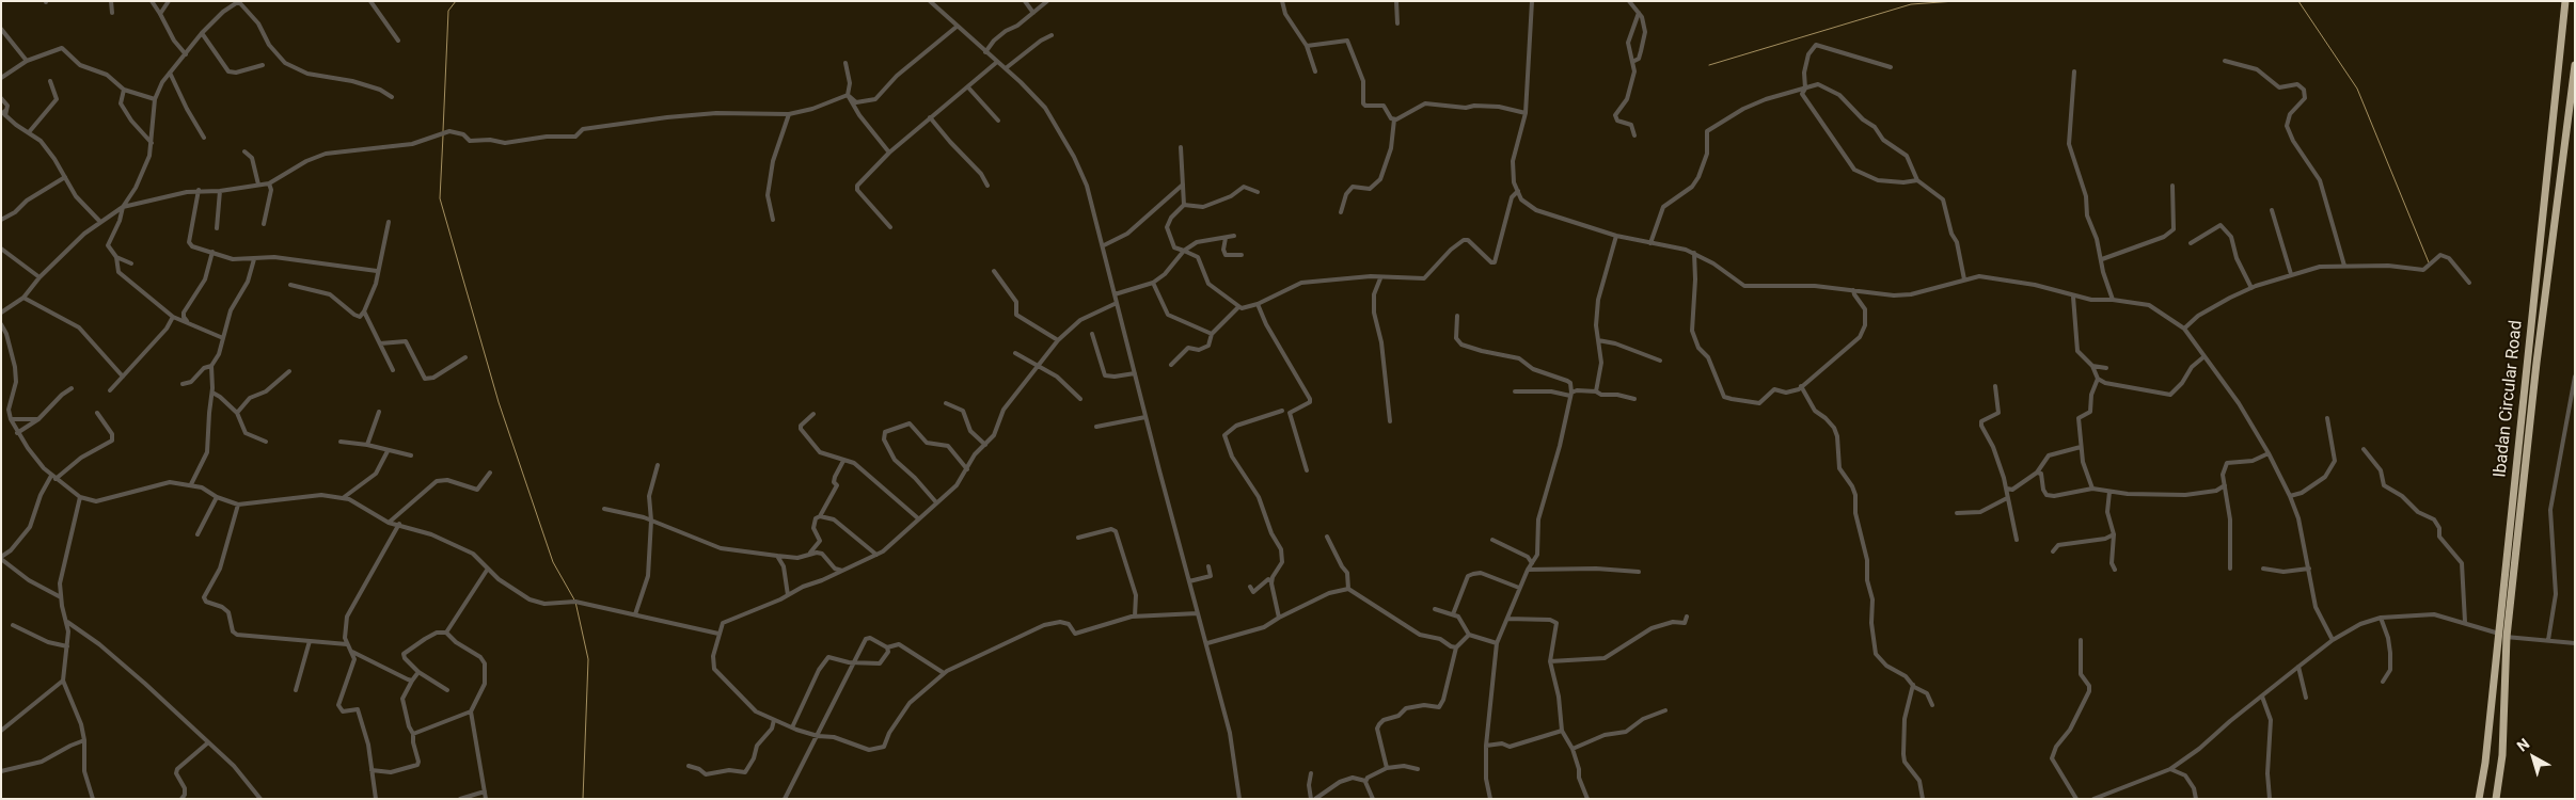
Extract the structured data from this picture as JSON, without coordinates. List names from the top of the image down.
{
  "streets": {
    "highway": ["Ibadan Circular Road"]
  },
  "north": "top left"
}
